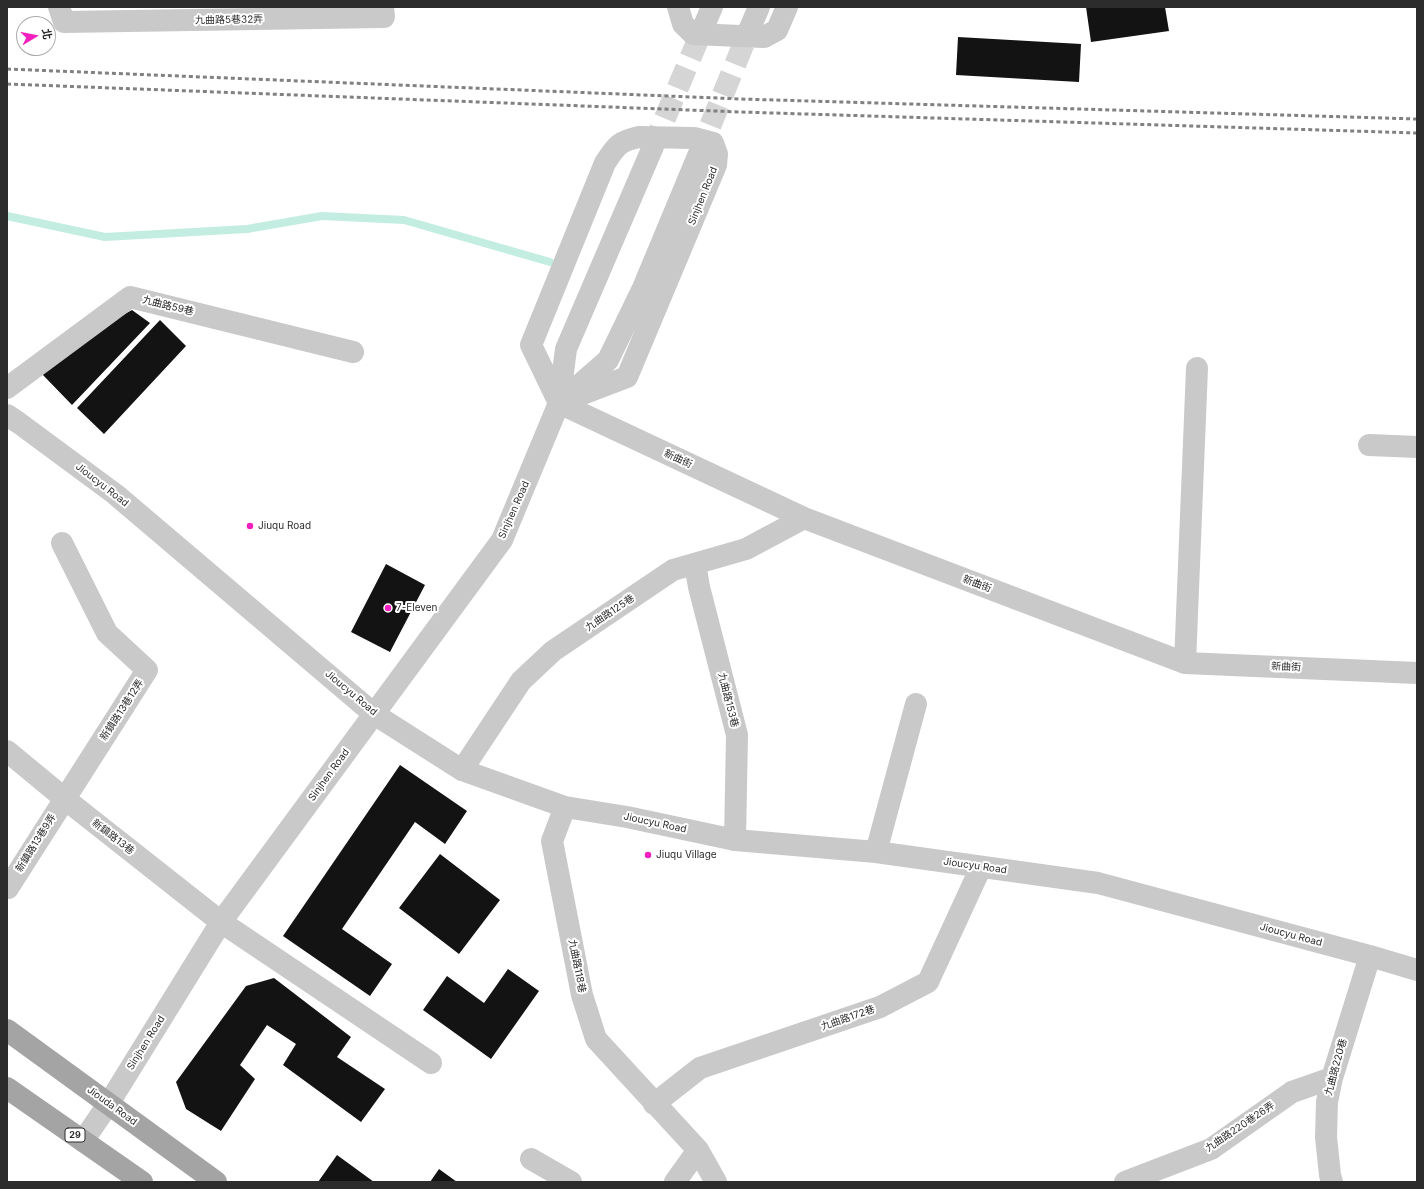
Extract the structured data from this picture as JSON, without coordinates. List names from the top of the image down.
{
  "streets": {
    "main road": ["Jiouda Road", "29"],
    "street": [
      "九曲路5巷32弄",
      "Sinjhen Road",
      "九曲路59巷",
      "新曲街",
      "Jioucyu Road",
      "九曲路125巷",
      "九曲路153巷",
      "新鎮路13巷12弄",
      "新鎮路13巷",
      "新鎮路13巷9弄",
      "九曲路118巷",
      "九曲路172巷",
      "九曲路220巷",
      "九曲路220巷26弄"
    ]
  },
  "crossings": [
    ["Sinjhen Road", "新曲街"],
    ["Sinjhen Road", "Jioucyu Road"],
    ["Sinjhen Road", "新鎮路13巷"],
    ["Sinjhen Road", "Jiouda Road"],
    ["Sinjhen Road", "29"],
    ["新曲街", "九曲路125巷"],
    ["Jioucyu Road", "九曲路125巷"],
    ["Jioucyu Road", "九曲路153巷"],
    ["Jioucyu Road", "九曲路118巷"],
    ["Jioucyu Road", "九曲路172巷"],
    ["Jioucyu Road", "九曲路220巷"],
    ["九曲路125巷", "九曲路153巷"],
    ["新鎮路13巷12弄", "新鎮路13巷"],
    ["新鎮路13巷12弄", "新鎮路13巷9弄"],
    ["新鎮路13巷", "新鎮路13巷9弄"],
    ["九曲路118巷", "九曲路172巷"],
    ["九曲路220巷", "九曲路220巷26弄"]
  ],
  "places": ["Jiuqu Road", "7-Eleven", "Jiuqu Village"],
  "north": "right"
}
